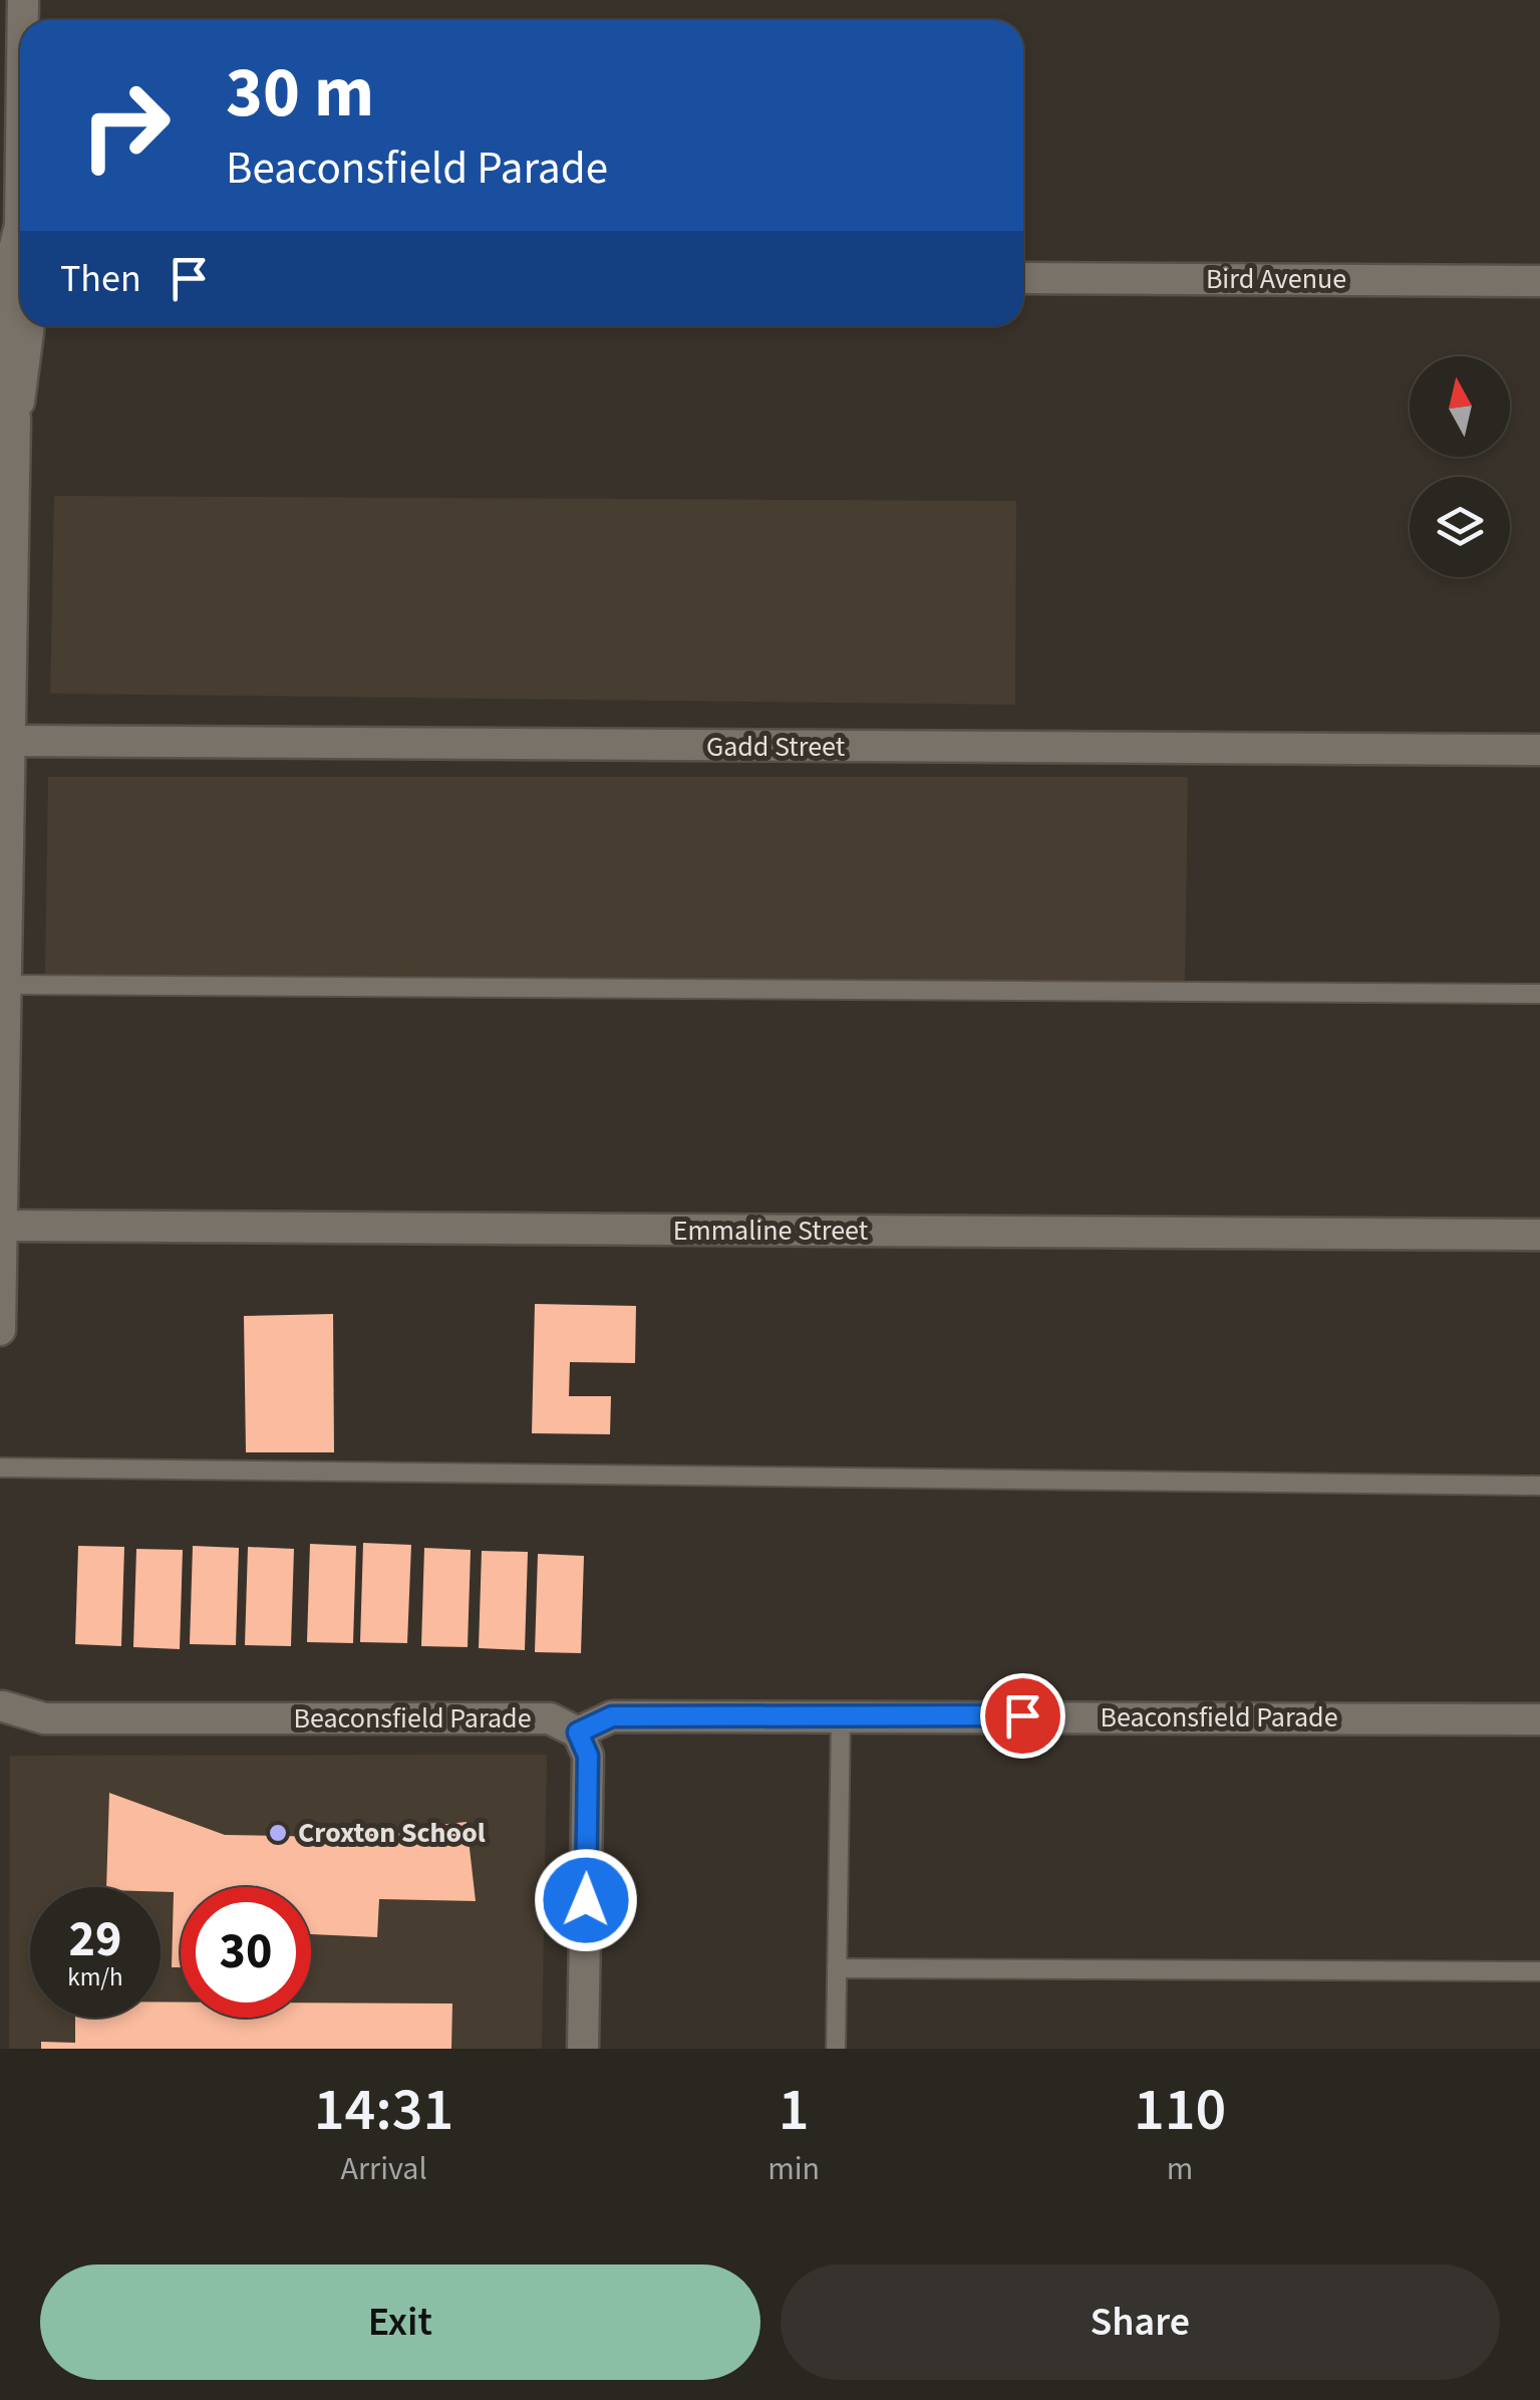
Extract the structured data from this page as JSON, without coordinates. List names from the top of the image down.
{
  "streets": {
    "street": [
      "Bird Avenue",
      "Gadd Street",
      "Emmaline Street",
      "Beaconsfield Parade"
    ]
  },
  "places": ["Croxton School"],
  "north": "top",
  "page": {
    "turn": ["30 m", "Beaconsfield Parade"],
    "then": "Then",
    "speed": "29 km/h",
    "limit": "30",
    "eta": [
      "14:31",
      "Arrival",
      "1",
      "min",
      "110",
      "m"
    ],
    "buttons": ["Exit", "Share"]
  }
}
